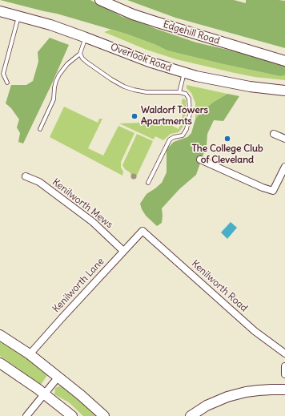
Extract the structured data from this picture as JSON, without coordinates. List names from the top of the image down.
{
  "streets": {
    "street": [
      "Edgehill Road",
      "Overlook Road",
      "Kenilworth Mews",
      "Kenilworth Lane",
      "Kenilworth Road"
    ]
  },
  "crossings": [
    ["Kenilworth Mews", "Kenilworth Lane"],
    ["Kenilworth Lane", "Kenilworth Road"]
  ],
  "places": ["Waldorf Towers Apartments", "The College Club of Cleveland"]
}
